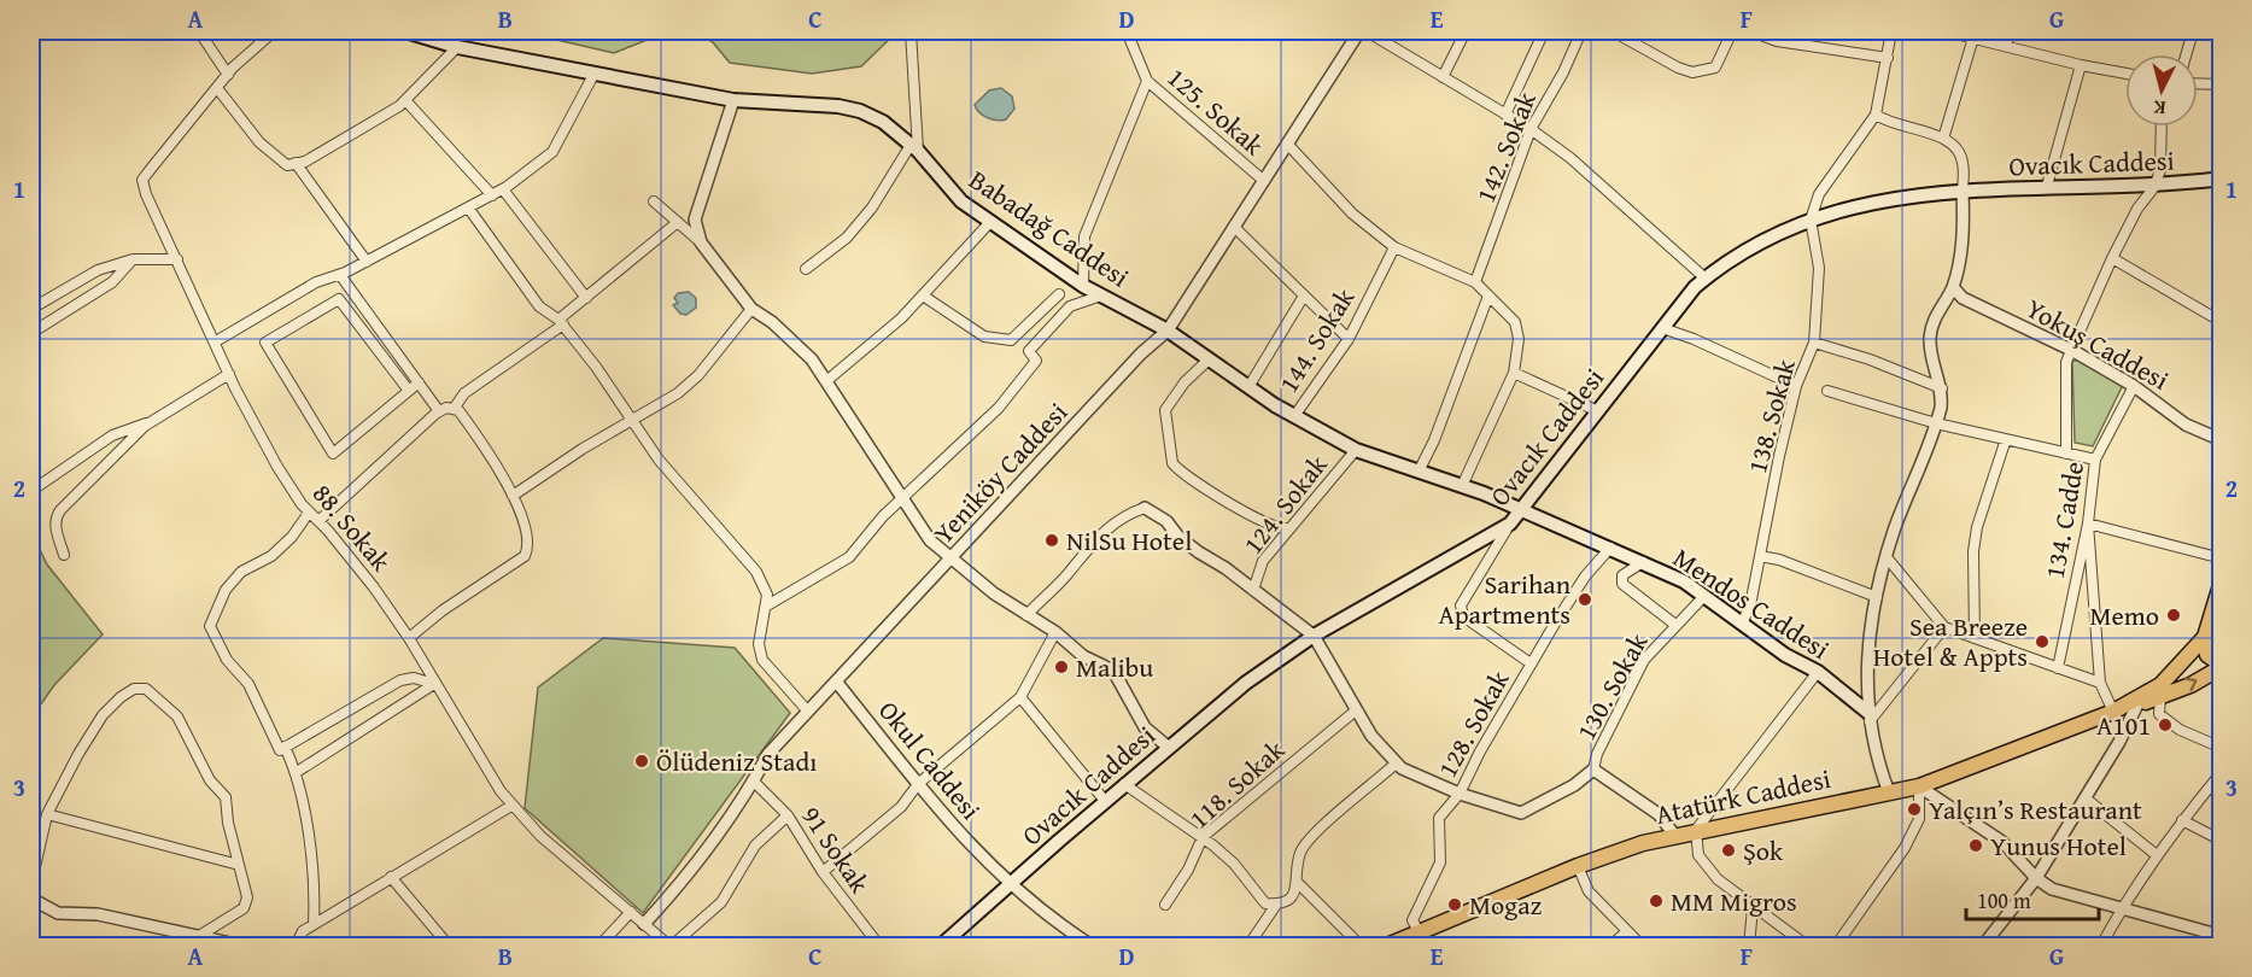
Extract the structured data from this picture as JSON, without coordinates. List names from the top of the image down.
{
  "streets": {
    "main road": [
      "Ovacık Caddesi",
      "Babadağ Caddesi",
      "Mendos Caddesi",
      "Atatürk Caddesi"
    ],
    "street": [
      "125. Sokak",
      "142. Sokak",
      "144. Sokak",
      "Yokuş Caddesi",
      "138. Sokak",
      "Yeniköy Caddesi",
      "124. Sokak",
      "134. Cadde",
      "88. Sokak",
      "130. Sokak",
      "128. Sokak",
      "Okul Caddesi",
      "118. Sokak",
      "91 Sokak"
    ]
  },
  "crossings": [
    ["125. Sokak", "Yeniköy Caddesi"],
    ["Ovacık Caddesi", "Babadağ Caddesi"],
    ["Ovacık Caddesi", "138. Sokak"],
    ["Ovacık Caddesi", "Mendos Caddesi"],
    ["Ovacık Caddesi", "Okul Caddesi"],
    ["Babadağ Caddesi", "144. Sokak"],
    ["Babadağ Caddesi", "Yeniköy Caddesi"],
    ["Babadağ Caddesi", "124. Sokak"],
    ["Babadağ Caddesi", "Mendos Caddesi"],
    ["Yokuş Caddesi", "134. Cadde"],
    ["138. Sokak", "Mendos Caddesi"],
    ["Yeniköy Caddesi", "88. Sokak"],
    ["Yeniköy Caddesi", "Okul Caddesi"],
    ["Yeniköy Caddesi", "91 Sokak"],
    ["Mendos Caddesi", "130. Sokak"],
    ["Mendos Caddesi", "128. Sokak"],
    ["128. Sokak", "Atatürk Caddesi"]
  ],
  "places": [
    "NilSu Hotel",
    "Sarihan Apartments",
    "Memo",
    "Sea Breeze Hotel & Appts",
    "Malibu",
    "A101",
    "Ölüdeniz Stadı",
    "Yalçın’s Restaurant",
    "Yunus Hotel",
    "Şok",
    "MM Migros",
    "Mogaz"
  ],
  "scale_bar": "100 m",
  "north": "bottom",
  "grid": {
    "columns": [
      "A",
      "B",
      "C",
      "D",
      "E",
      "F",
      "G"
    ],
    "rows": ["1", "2", "3"]
  }
}
